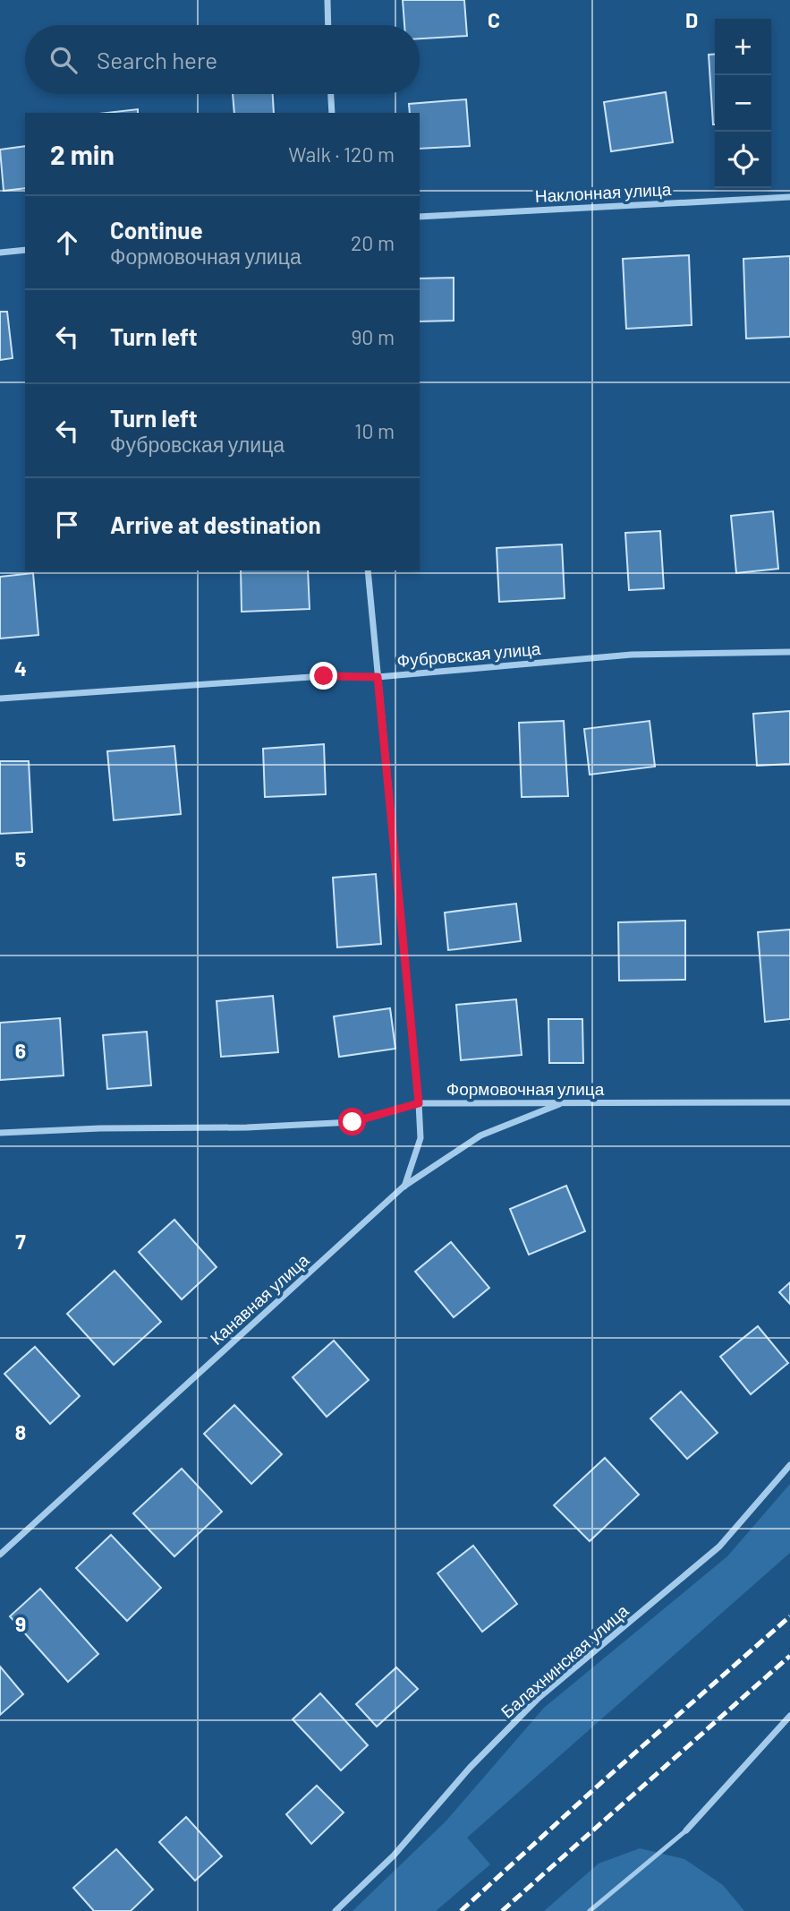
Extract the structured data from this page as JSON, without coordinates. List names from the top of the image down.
{
  "streets": {
    "street": [
      "Наклонная улица",
      "Фубровская улица",
      "Формовочная улица",
      "Канавная улица",
      "Балахнинская улица"
    ]
  },
  "crossings": [
    ["Формовочная улица", "Канавная улица"]
  ],
  "page": {
    "map_buttons": ["+", "−"],
    "search": "Search here",
    "heading": ["2 min", "Walk · 120 m"],
    "list": [
      ["Continue", "Формовочная улица", "20 m"],
      ["Turn left", "90 m"],
      ["Turn left", "Фубровская улица", "10 m"],
      "Arrive at destination"
    ]
  },
  "grid": {
    "columns": ["C", "D"],
    "rows": [
      "4",
      "5",
      "6",
      "7",
      "8",
      "9"
    ]
  }
}
